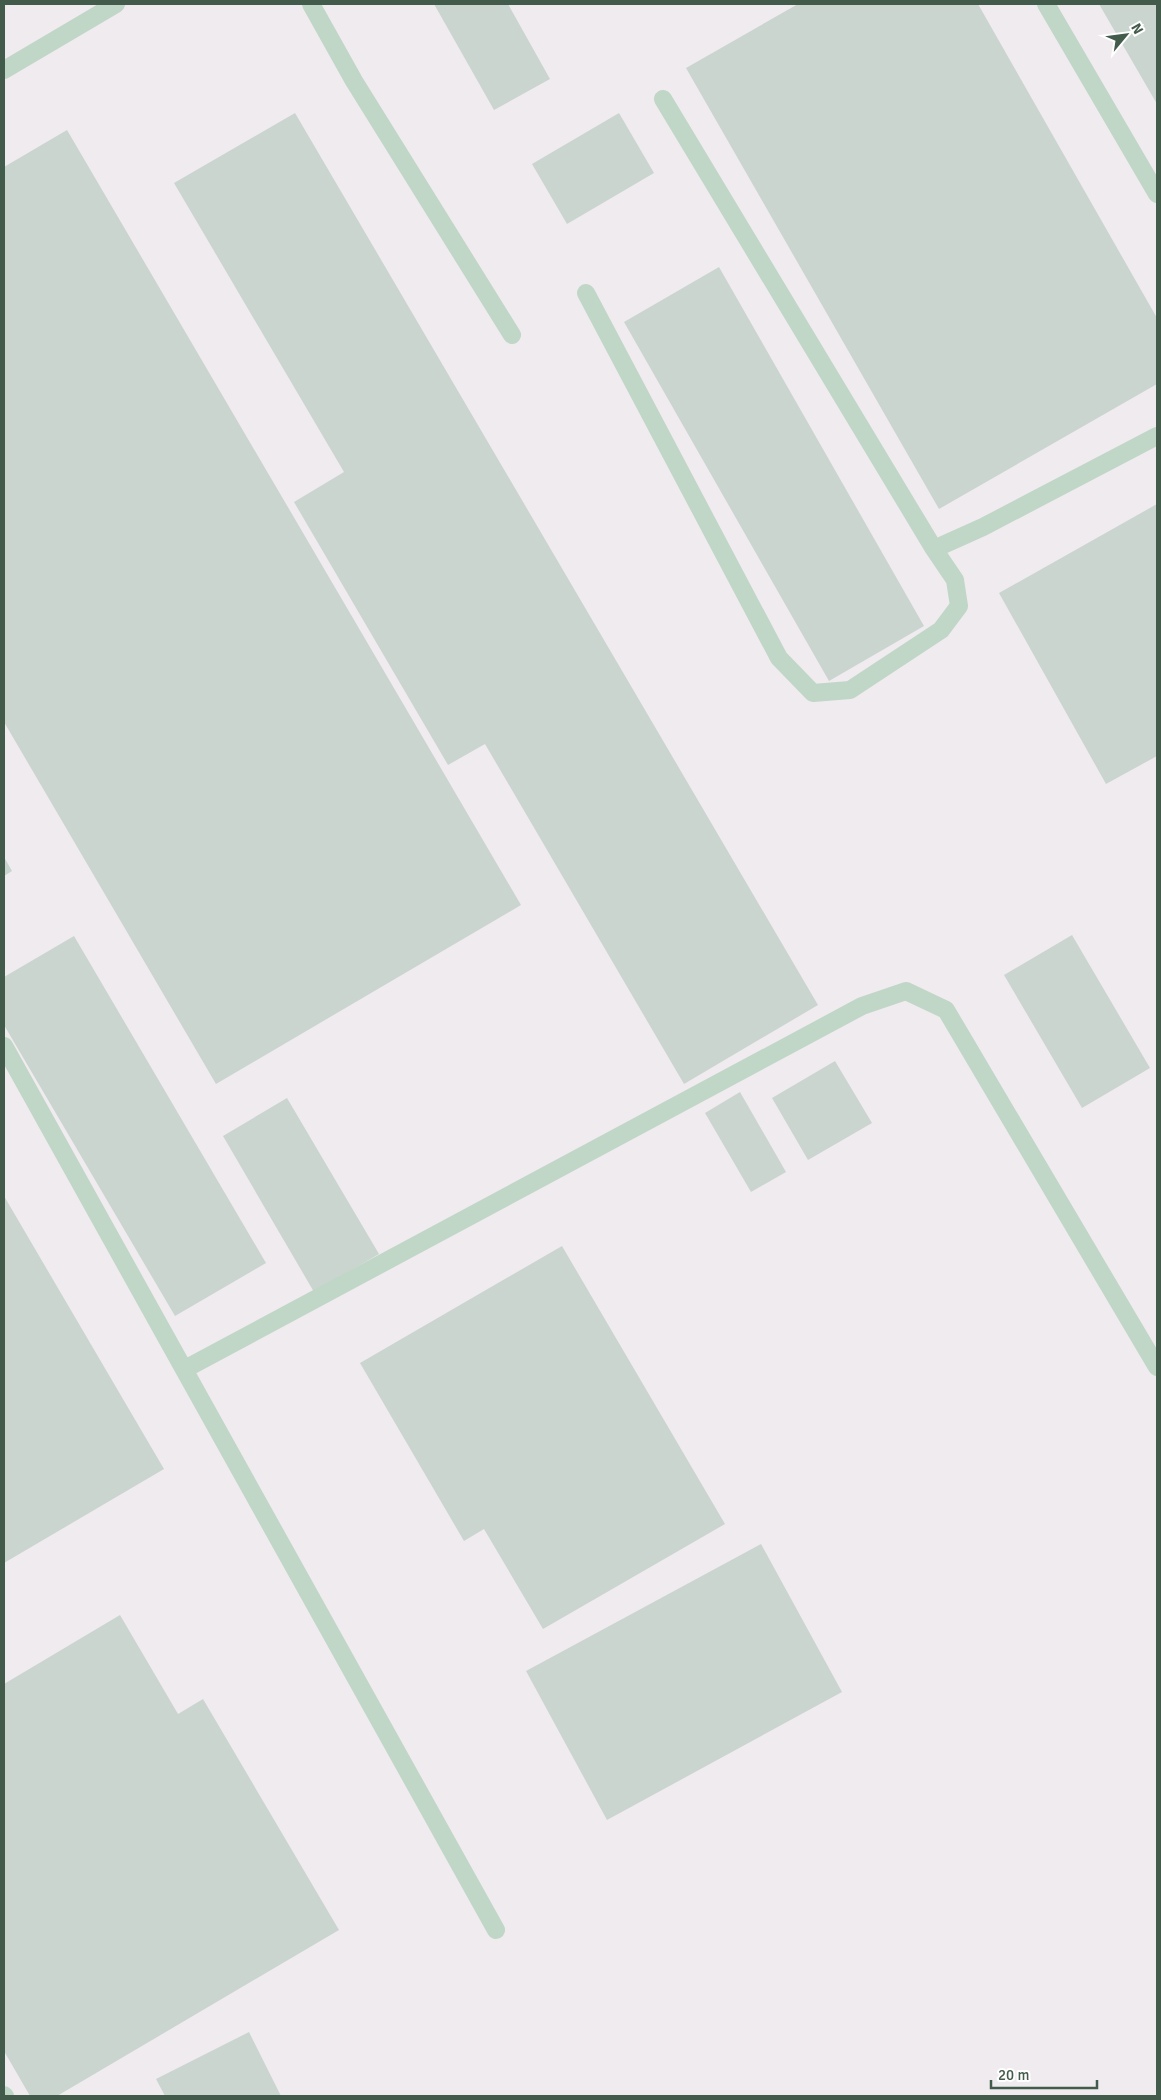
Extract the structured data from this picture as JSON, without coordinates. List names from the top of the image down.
{
  "scale_bar": "20 m",
  "north": "top right"
}
